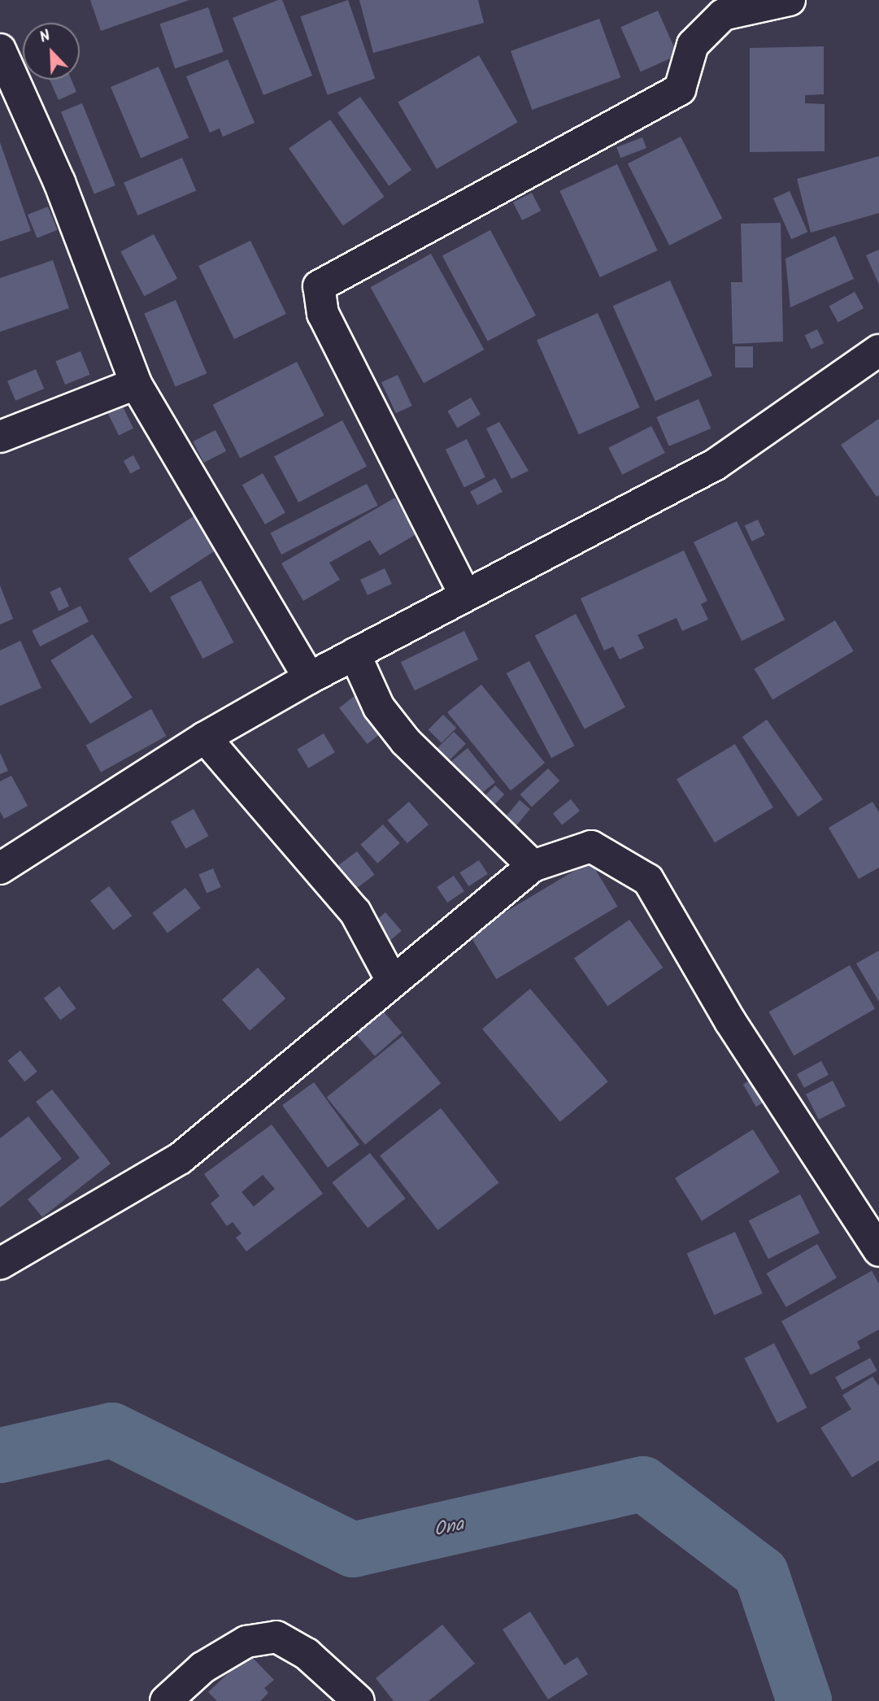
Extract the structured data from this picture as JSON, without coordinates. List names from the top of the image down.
{
  "water": ["Ona"],
  "north": "top left"
}
